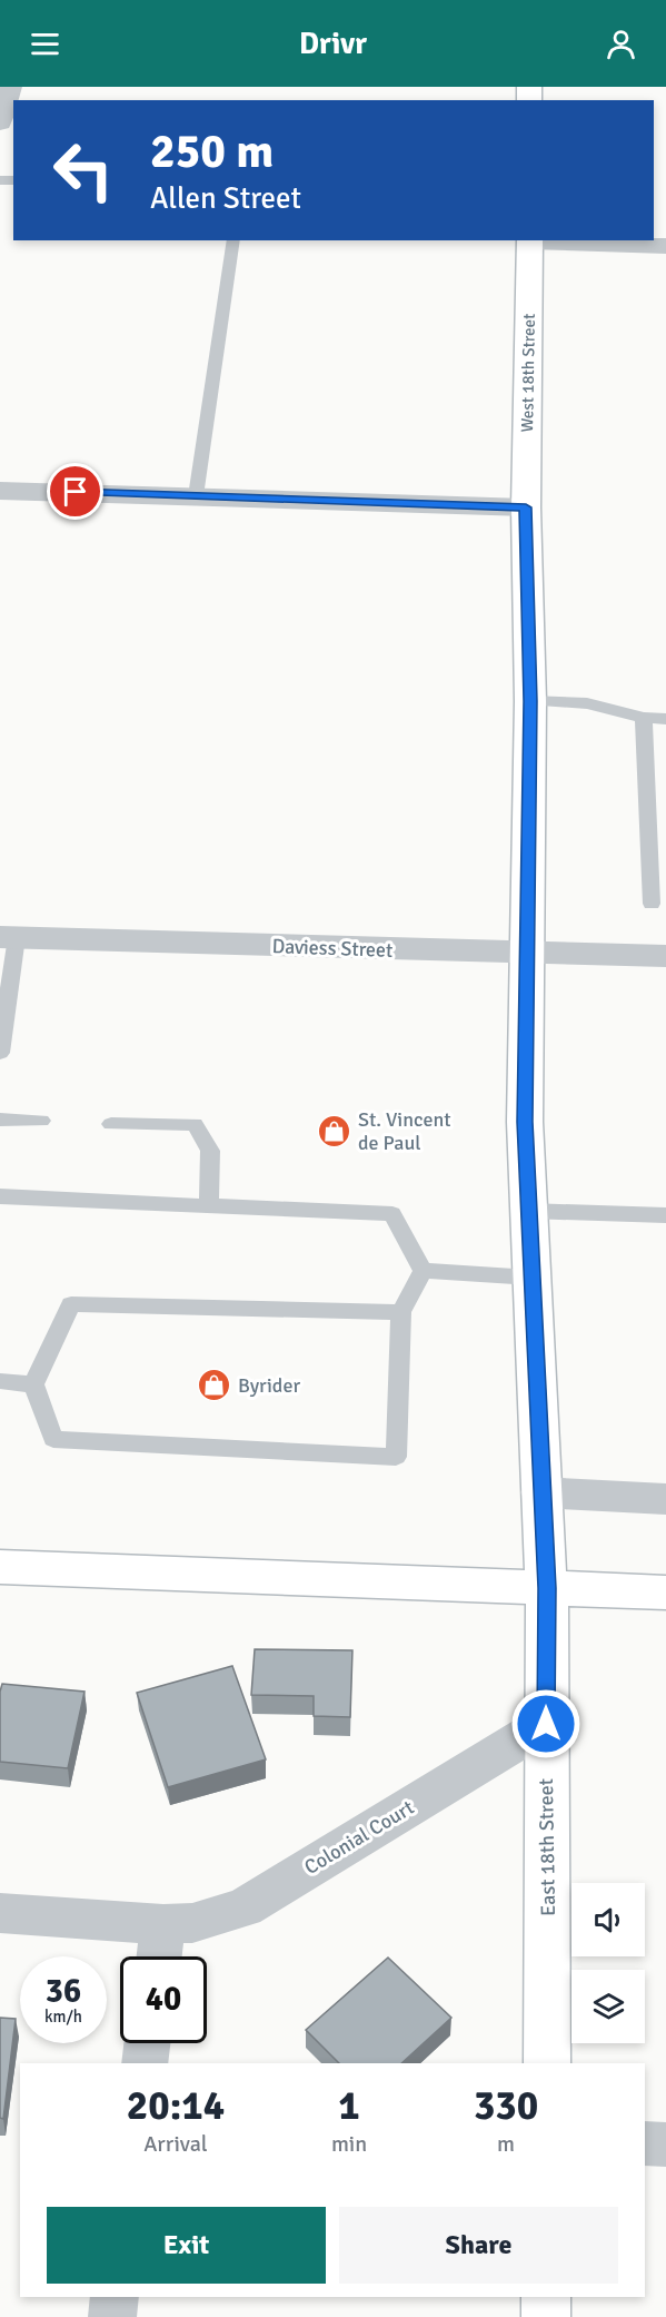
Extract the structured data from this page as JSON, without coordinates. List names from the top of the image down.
{
  "streets": {
    "street": [
      "West 18th Street",
      "Daviess Street",
      "Colonial Court",
      "East 18th Street"
    ]
  },
  "crossings": [
    ["West 18th Street", "East 18th Street"],
    ["Daviess Street", "East 18th Street"],
    ["Colonial Court", "East 18th Street"]
  ],
  "places": {
    "shop": ["St. Vincent de Paul", "Byrider"]
  },
  "page": {
    "header": "Drivr",
    "turn": ["250 m", "Allen Street"],
    "speed": "36 km/h",
    "limit": "40",
    "eta": [
      "20:14",
      "Arrival",
      "1",
      "min",
      "330",
      "m"
    ],
    "buttons": ["Exit", "Share"]
  }
}
